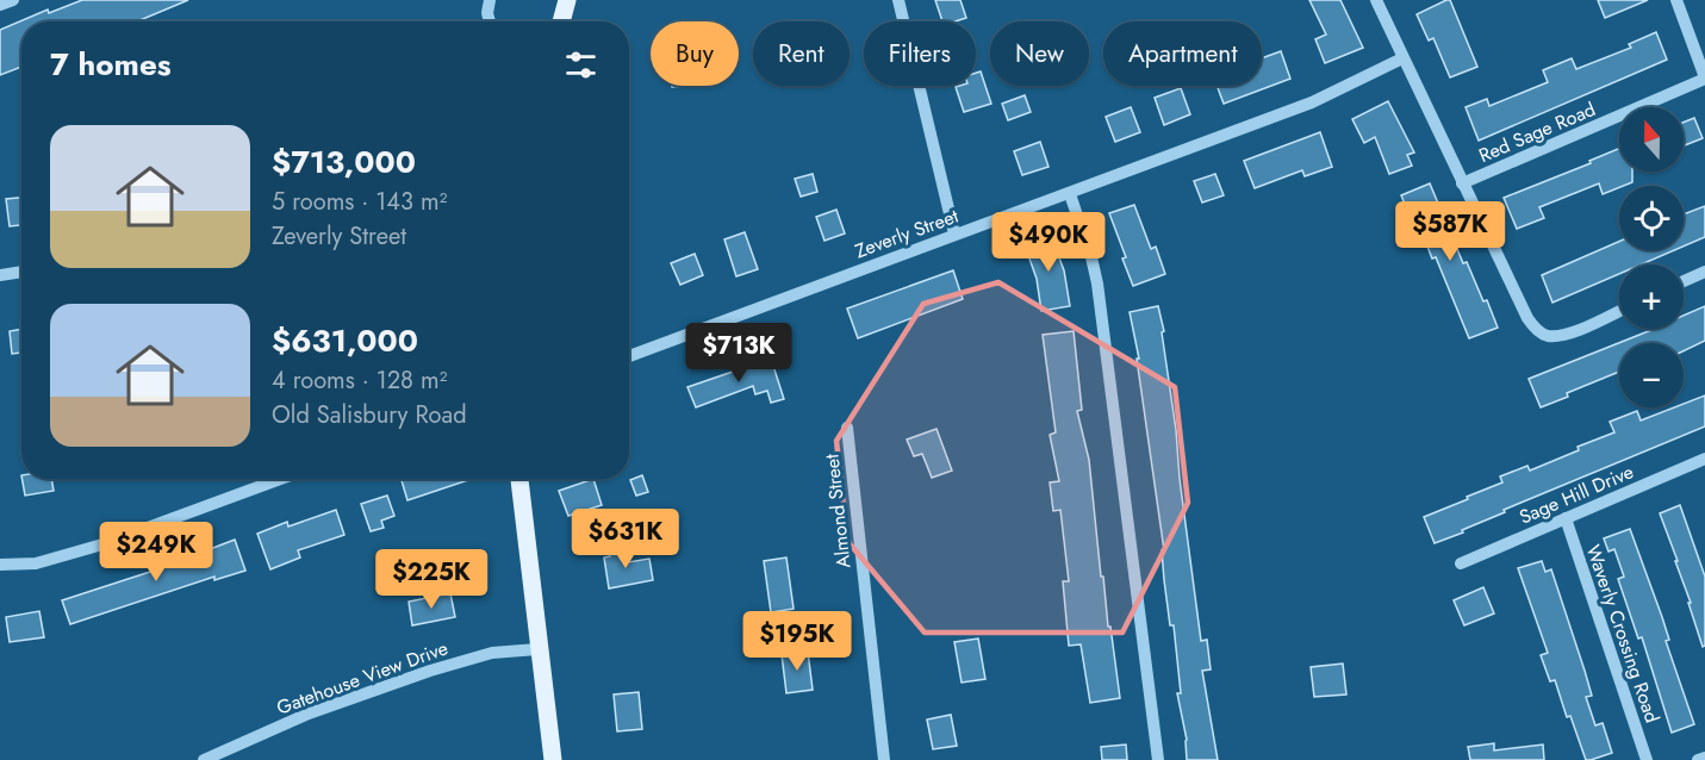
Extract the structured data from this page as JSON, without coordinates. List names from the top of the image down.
{
  "streets": {
    "street": [
      "Red Sage Road",
      "Zeverly Street",
      "Sage Hill Drive",
      "Almond Street",
      "Waverly Crossing Road",
      "Gatehouse View Drive"
    ]
  },
  "crossings": [
    ["Sage Hill Drive", "Waverly Crossing Road"]
  ],
  "north": "top",
  "page": {
    "chip": [
      "Buy",
      "Rent",
      "Filters",
      "New",
      "Apartment"
    ],
    "heading": "7 homes",
    "map_buttons": ["+", "−"],
    "list": [
      {
        "name": "$713,000",
        "note": "5 rooms · 143 m² · Zeverly Street"
      },
      {
        "name": "$631,000",
        "note": "4 rooms · 128 m² · Old Salisbury Road"
      }
    ],
    "price": [
      "$587K",
      "$490K",
      "$713K",
      "$631K",
      "$249K",
      "$225K",
      "$195K"
    ]
  }
}
